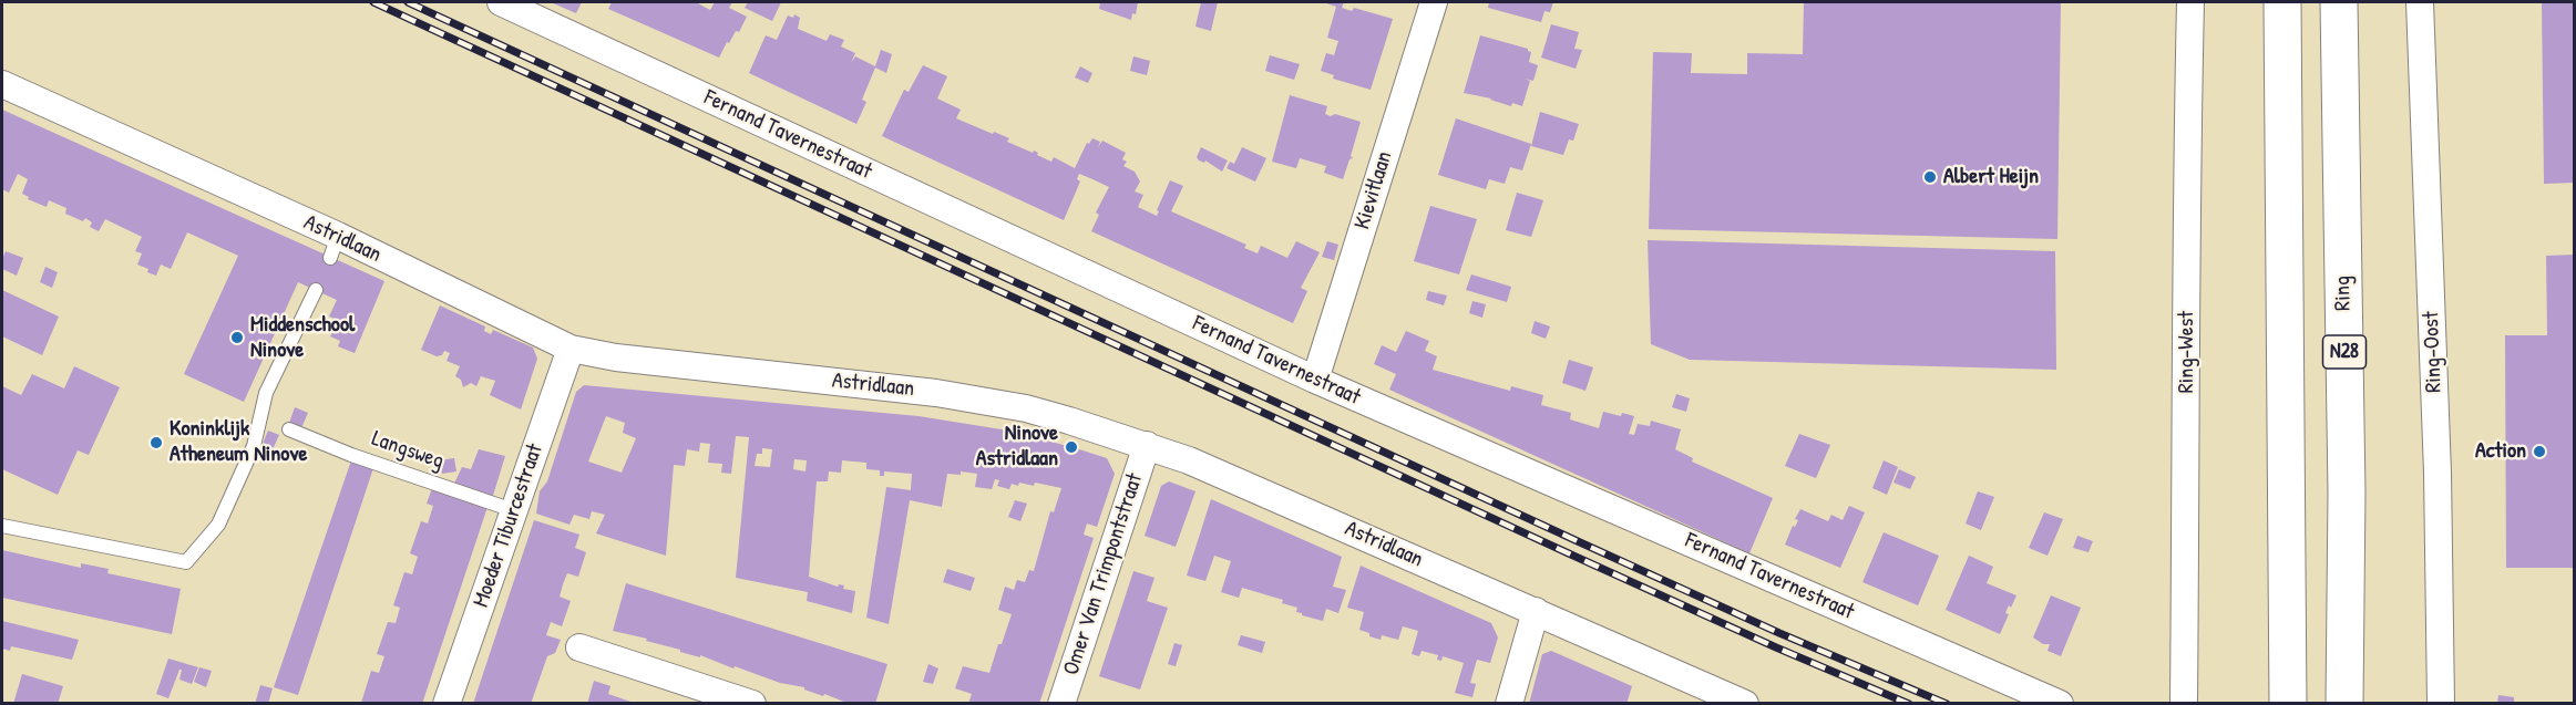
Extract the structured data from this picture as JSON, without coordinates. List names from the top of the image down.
{
  "streets": {
    "highway": ["Ring", "N28"],
    "street": [
      "Fernand Tavernestraat",
      "Kievitlaan",
      "Astridlaan",
      "Ring-West",
      "Ring-Oost",
      "Moeder Tiburcestraat",
      "Omer Van Trimpontstraat"
    ],
    "lane": ["Langsweg"]
  },
  "crossings": [
    ["Fernand Tavernestraat", "Kievitlaan"],
    ["Astridlaan", "Moeder Tiburcestraat"],
    ["Astridlaan", "Omer Van Trimpontstraat"],
    ["Langsweg", "Moeder Tiburcestraat"]
  ],
  "places": [
    "Albert Heijn",
    "Middenschool Ninove",
    "Koninklijk Atheneum Ninove",
    "Ninove Astridlaan",
    "Action"
  ]
}
